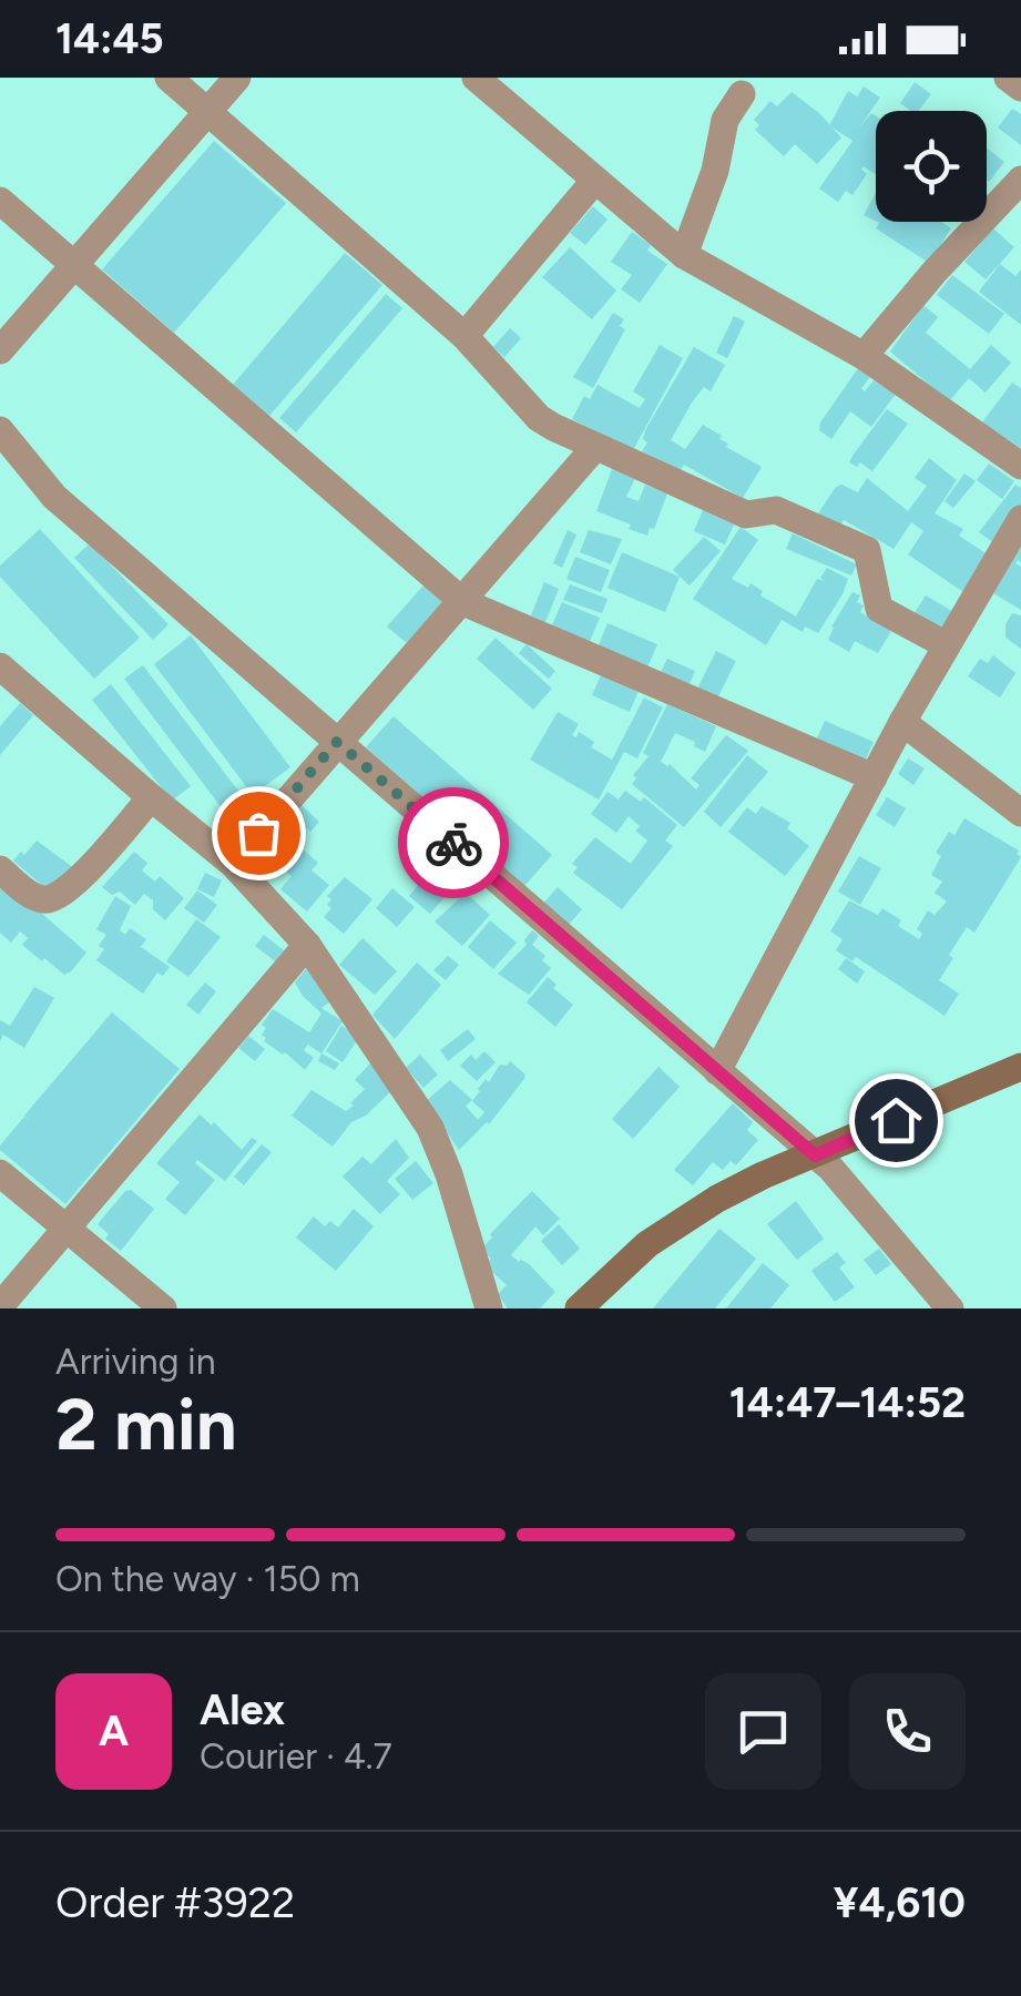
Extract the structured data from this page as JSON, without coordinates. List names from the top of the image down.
{
  "page": {
    "status": "14:45",
    "heading": ["2 min", "Arriving in", "14:47–14:52"],
    "panel": [
      "Alex",
      "Courier · 4.7",
      "Order #3922",
      "¥4,610"
    ],
    "bar": "On the way · 150 m",
    "round": "A"
  }
}
